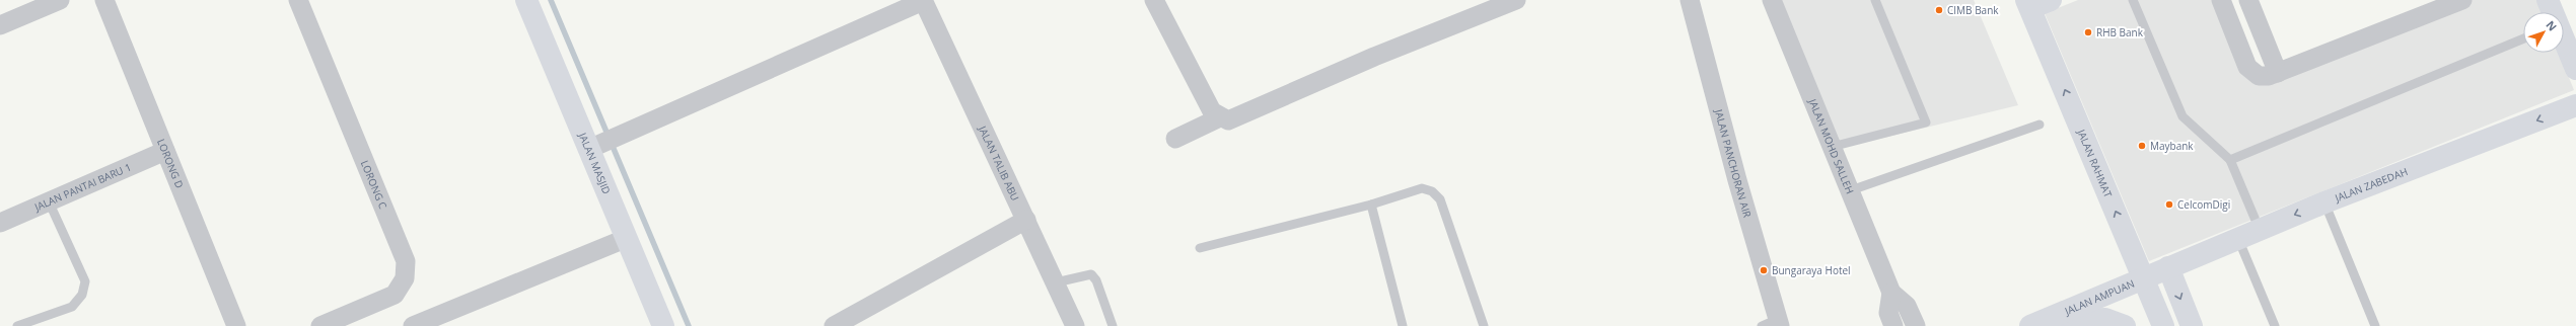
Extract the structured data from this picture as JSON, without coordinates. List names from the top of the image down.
{
  "streets": {
    "main road": [
      "JALAN MASJID",
      "JALAN RAHMAT",
      "JALAN ZABEDAH",
      "JALAN AMPUAN"
    ],
    "street": [
      "JALAN MOHD SALLEH",
      "LORONG D",
      "JALAN TALIB ABU",
      "JALAN PANCHORAN AIR",
      "LORONG C",
      "JALAN PANTAI BARU 1"
    ]
  },
  "crossings": [
    ["LORONG D", "JALAN PANTAI BARU 1"],
    ["JALAN RAHMAT", "JALAN AMPUAN"],
    ["JALAN ZABEDAH", "JALAN AMPUAN"]
  ],
  "one_way": ["JALAN RAHMAT", "JALAN ZABEDAH"],
  "places": [
    "CIMB Bank",
    "RHB Bank",
    "Maybank",
    "CelcomDigi",
    "Bungaraya Hotel"
  ],
  "north": "top right"
}
